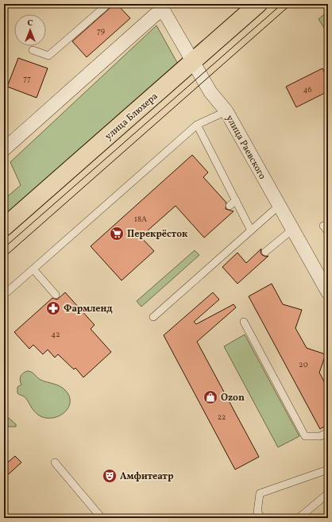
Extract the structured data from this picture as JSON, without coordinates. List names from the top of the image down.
{
  "streets": {
    "main road": ["улица Блюхера"],
    "street": ["улица Раевского"]
  },
  "crossings": [
    ["улица Блюхера", "улица Раевского"]
  ],
  "places": {
    "supermarket": ["Перекрёсток"],
    "pharmacy": ["Фармленд"],
    "shop": ["Ozon"],
    "theatre": ["Амфитеатр"]
  },
  "house_numbers": [
    "79",
    "77",
    "46",
    "18А",
    "42",
    "20",
    "22"
  ],
  "north": "top"
}
